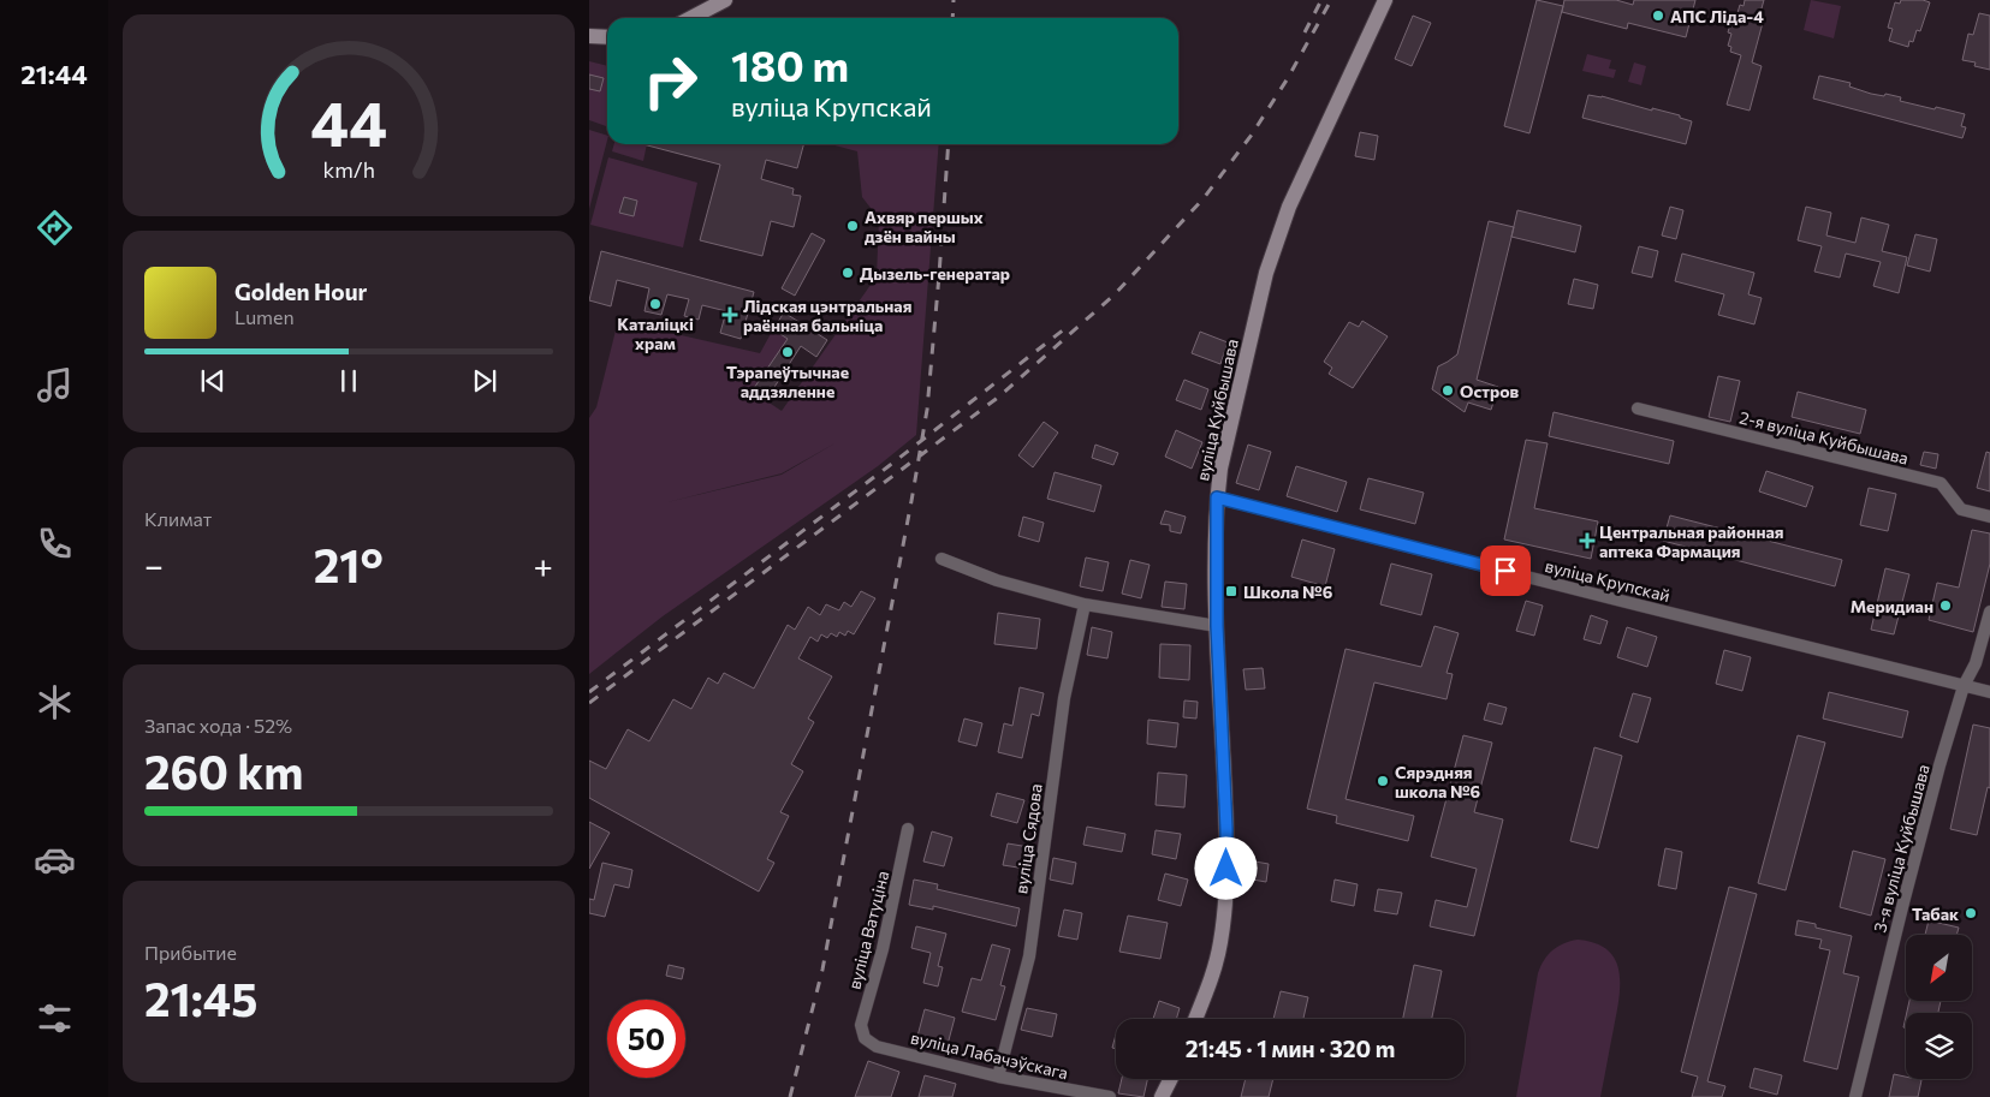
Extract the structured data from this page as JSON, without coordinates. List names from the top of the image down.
{
  "streets": {
    "main road": ["вуліца Куйбышава"],
    "street": [
      "2-я вуліца Куйбышава",
      "вуліца Крупскай",
      "вуліца Сядова",
      "3-я вуліца Куйбышава",
      "вуліца Ватуціна",
      "вуліца Лабачэўскага"
    ]
  },
  "crossings": [
    ["вуліца Куйбышава", "вуліца Крупскай"],
    ["вуліца Крупскай", "3-я вуліца Куйбышава"],
    ["вуліца Сядова", "вуліца Лабачэўскага"],
    ["вуліца Ватуціна", "вуліца Лабачэўскага"]
  ],
  "places": {
    "other": [
      "АПС Ліда-4",
      "Ахвяр першых дзён вайны",
      "Дызель-генератар",
      "Каталіцкі храм",
      "Тэрапеўтычнае аддзяленне",
      "Остров",
      "Меридиан",
      "Сярэдняя школа №6",
      "Табак"
    ],
    "health": ["Лідская цэнтральная раённая бальніца", "Центральная районная аптека Фармация"],
    "transit": ["Школа №6"]
  },
  "north": "bottom left",
  "page": {
    "tabs": "21:44",
    "turn": ["180 m", "вуліца Крупскай"],
    "song": ["Golden Hour", "Lumen"],
    "tile": [
      "Климат",
      ["Запас хода · 52%", "260 km"],
      ["Прибытие", "21:45"]
    ],
    "heat": ["−", "21°", "+"],
    "limit": "50",
    "trip": "21:45 · 1 мин · 320 m",
    "gauge": ["44", "km/h"]
  }
}
